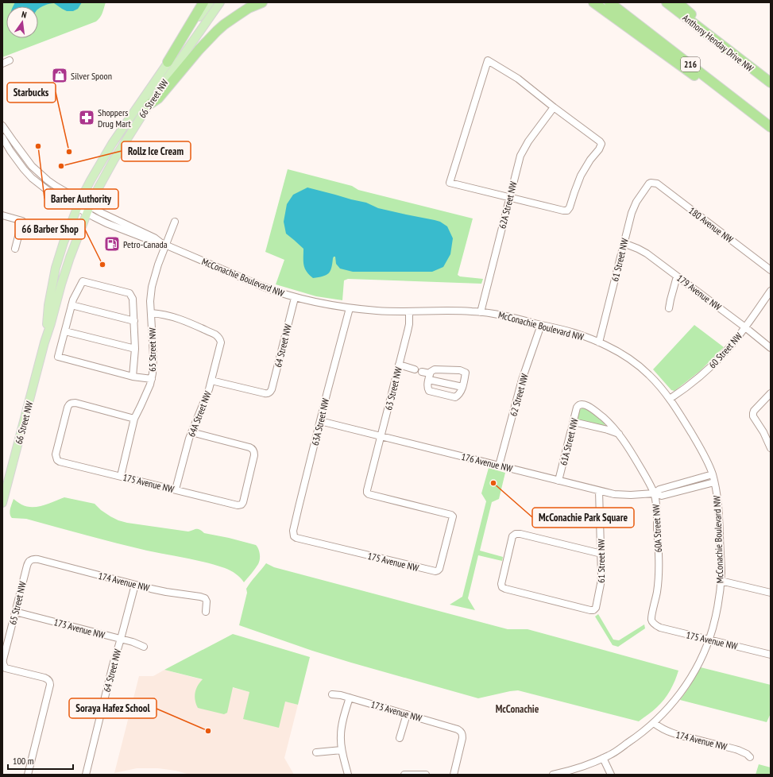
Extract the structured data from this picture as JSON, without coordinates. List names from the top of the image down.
{
  "streets": {
    "highway": ["Anthony Henday Drive NW", "216"],
    "main road": ["66 Street NW"],
    "street": [
      "62A Street NW",
      "180 Avenue NW",
      "61 Street NW",
      "McConachie Boulevard NW",
      "179 Avenue NW",
      "64 Street NW",
      "65 Street NW",
      "60 Street NW",
      "63 Street NW",
      "62 Street NW",
      "64A Street NW",
      "63A Street NW",
      "61A Street NW",
      "176 Avenue NW",
      "175 Avenue NW",
      "60A Street NW",
      "174 Avenue NW",
      "173 Avenue NW"
    ]
  },
  "crossings": [
    ["66 Street NW", "McConachie Boulevard NW"],
    ["62A Street NW", "McConachie Boulevard NW"],
    ["180 Avenue NW", "61 Street NW"],
    ["61 Street NW", "McConachie Boulevard NW"],
    ["61 Street NW", "179 Avenue NW"],
    ["61 Street NW", "176 Avenue NW"],
    ["McConachie Boulevard NW", "64 Street NW"],
    ["McConachie Boulevard NW", "65 Street NW"],
    ["McConachie Boulevard NW", "60 Street NW"],
    ["McConachie Boulevard NW", "63 Street NW"],
    ["McConachie Boulevard NW", "62 Street NW"],
    ["McConachie Boulevard NW", "63A Street NW"],
    ["McConachie Boulevard NW", "176 Avenue NW"],
    ["McConachie Boulevard NW", "175 Avenue NW"],
    ["McConachie Boulevard NW", "174 Avenue NW"],
    ["179 Avenue NW", "60 Street NW"],
    ["64 Street NW", "64A Street NW"],
    ["64 Street NW", "174 Avenue NW"],
    ["64 Street NW", "173 Avenue NW"],
    ["65 Street NW", "64A Street NW"],
    ["65 Street NW", "175 Avenue NW"],
    ["65 Street NW", "174 Avenue NW"],
    ["65 Street NW", "173 Avenue NW"],
    ["63 Street NW", "176 Avenue NW"],
    ["63 Street NW", "175 Avenue NW"],
    ["62 Street NW", "176 Avenue NW"],
    ["64A Street NW", "175 Avenue NW"],
    ["63A Street NW", "176 Avenue NW"],
    ["63A Street NW", "175 Avenue NW"],
    ["61A Street NW", "176 Avenue NW"],
    ["61A Street NW", "60A Street NW"],
    ["176 Avenue NW", "60A Street NW"],
    ["175 Avenue NW", "60A Street NW"]
  ],
  "districts": ["McConachie"],
  "places": {
    "shop": ["Silver Spoon"],
    "pharmacy": ["Shoppers Drug Mart"],
    "other": [
      "Barber Authority",
      "Starbucks",
      "Rollz Ice Cream",
      "66 Barber Shop",
      "McConachie Park Square",
      "Soraya Hafez School"
    ],
    "fuel station": ["Petro-Canada"]
  },
  "scale_bar": "100 m",
  "north": "top"
}
